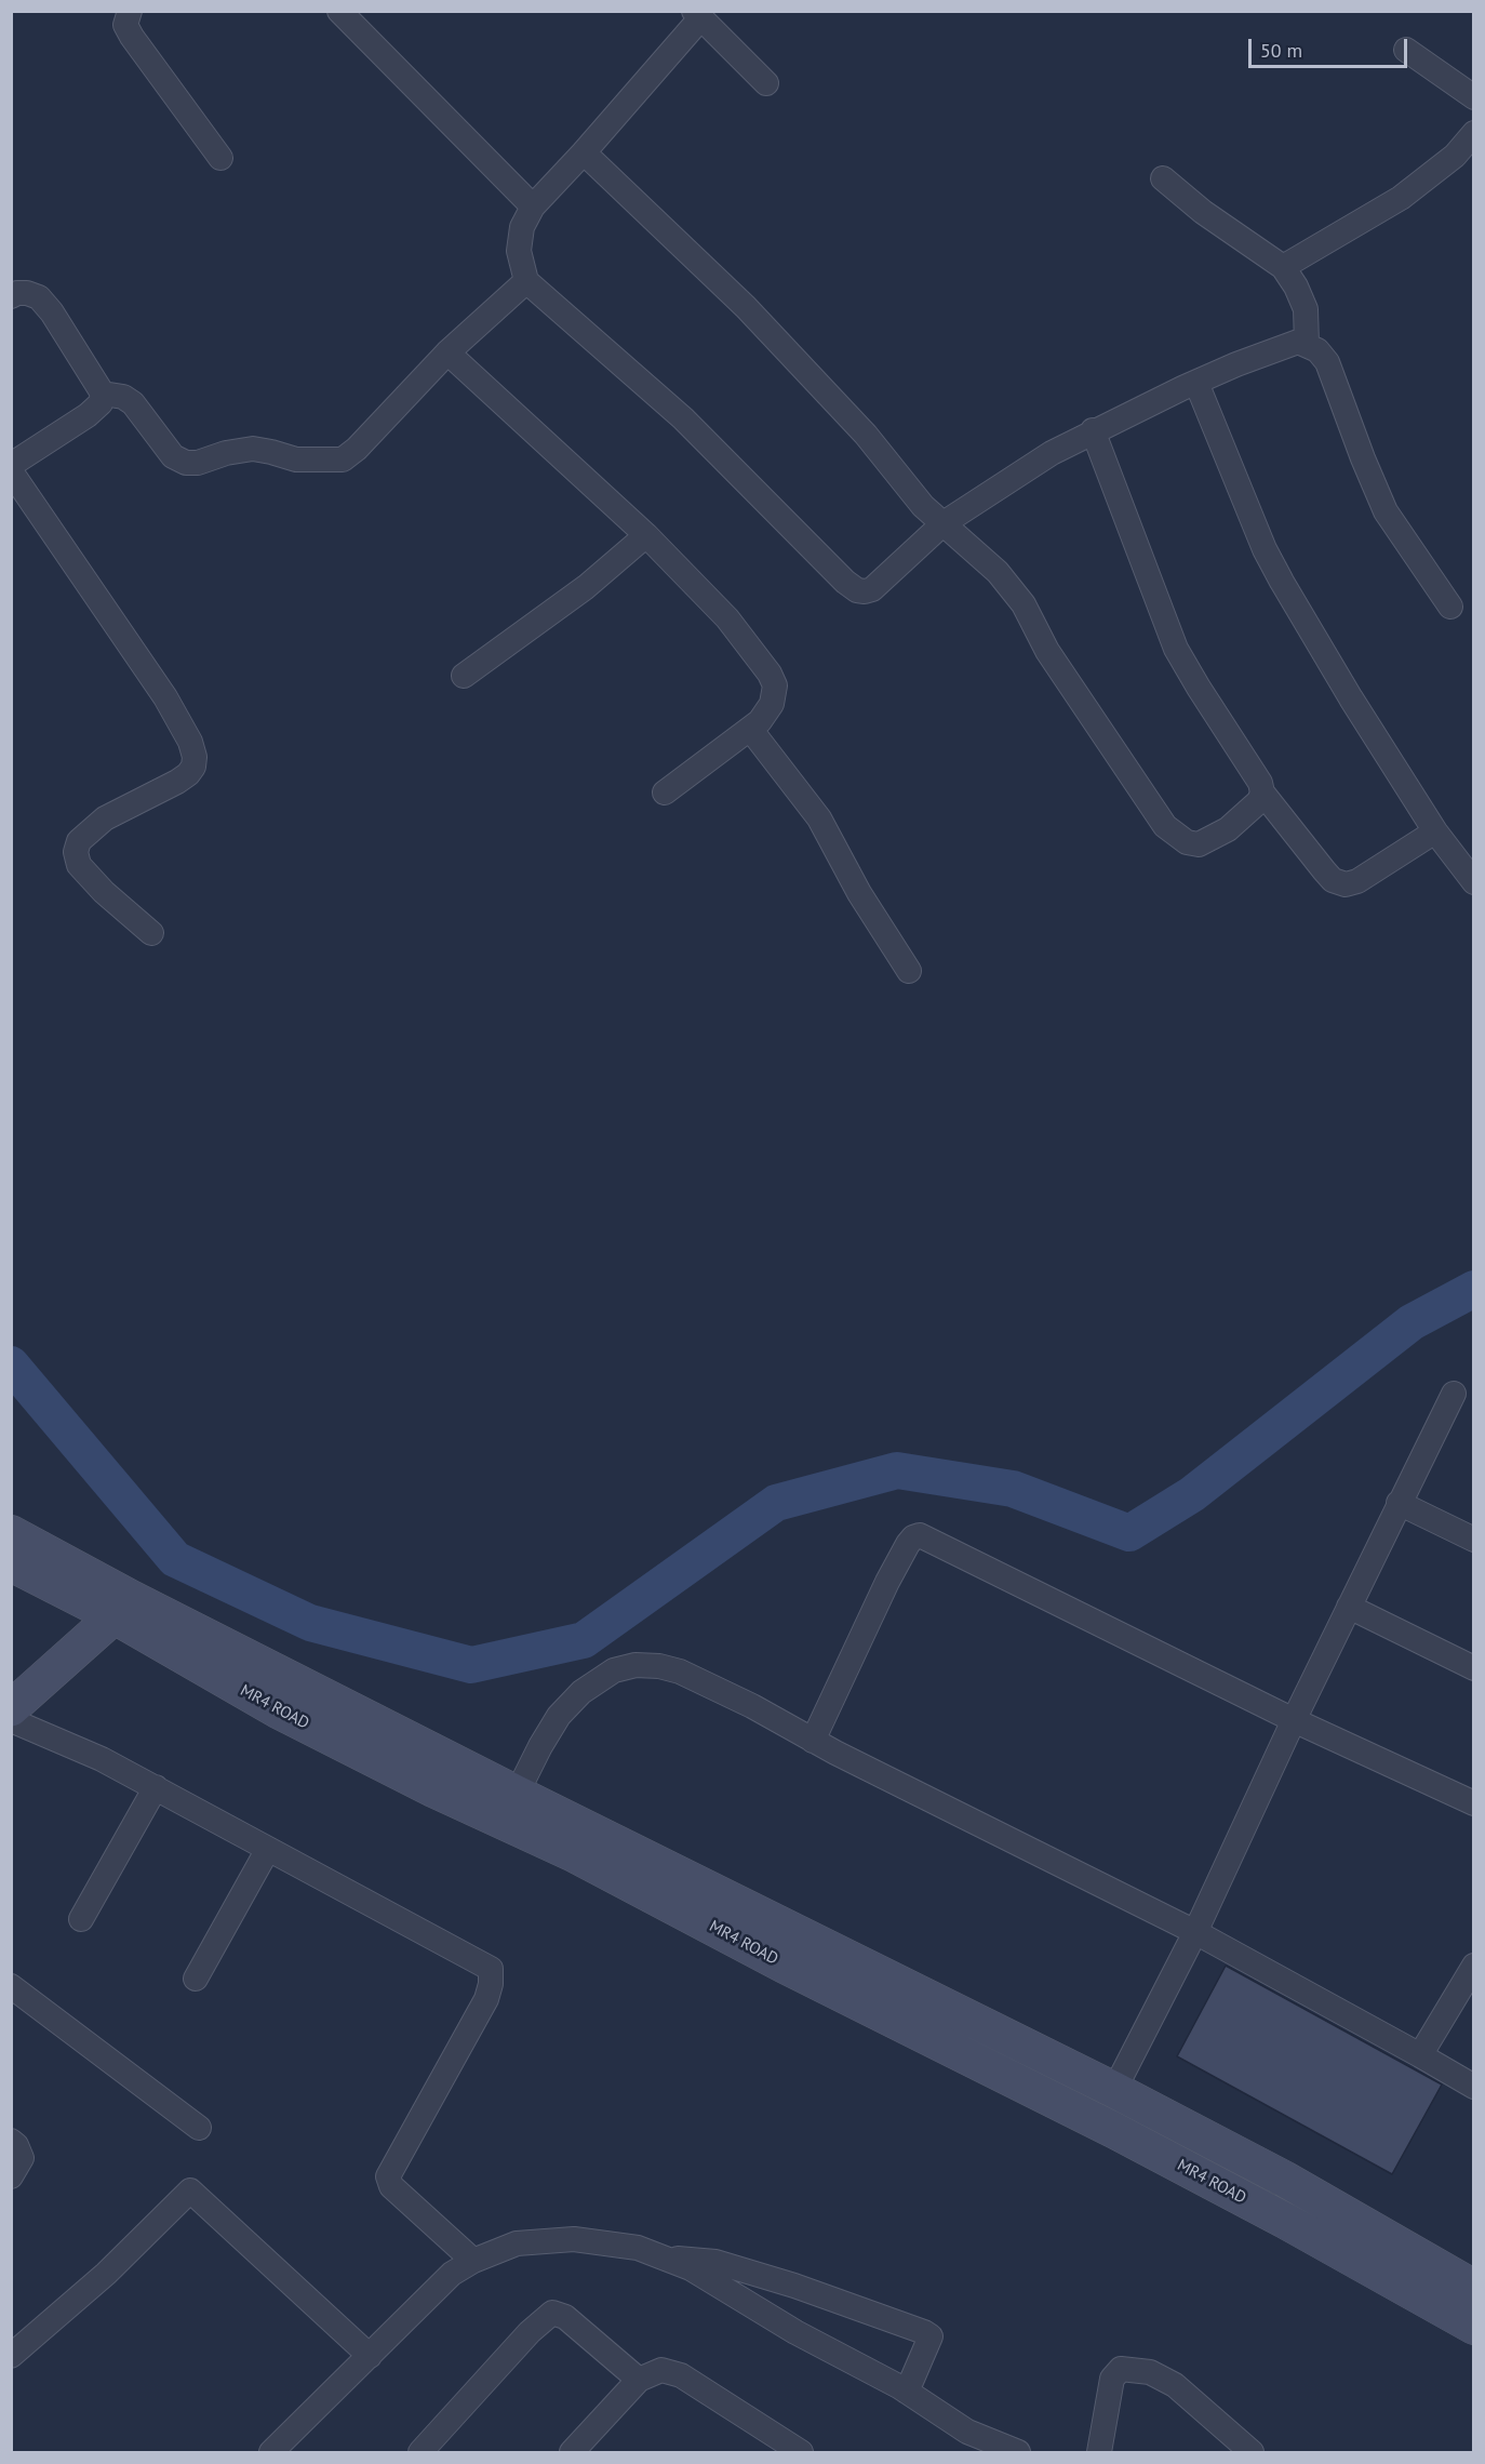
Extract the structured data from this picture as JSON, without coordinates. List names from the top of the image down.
{
  "streets": {
    "street": ["MR4 ROAD"]
  },
  "scale_bar": "50 m"
}
